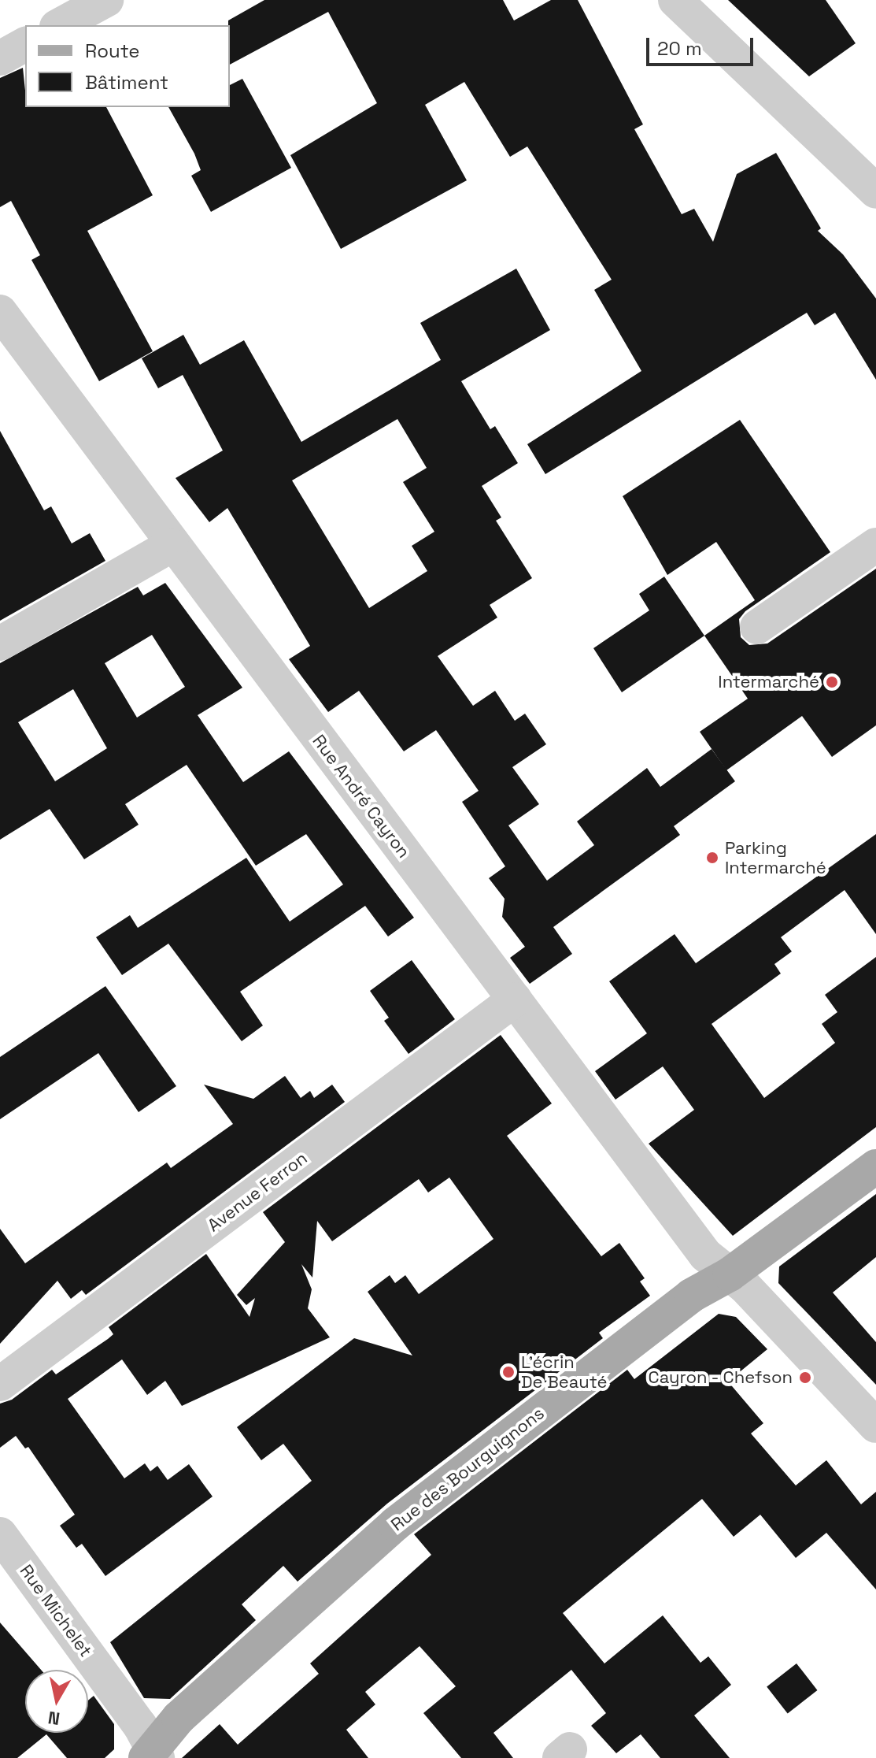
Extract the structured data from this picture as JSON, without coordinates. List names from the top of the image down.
{
  "streets": {
    "main road": ["Rue des Bourguignons"],
    "street": ["Rue André Cayron", "Avenue Ferron", "Rue Michelet"]
  },
  "crossings": [
    ["Rue André Cayron", "Avenue Ferron"],
    ["Rue André Cayron", "Rue des Bourguignons"],
    ["Rue des Bourguignons", "Rue Michelet"]
  ],
  "places": [
    "Intermarché",
    "Parking Intermarché",
    "L’écrin De Beauté",
    "Cayron - Chefson"
  ],
  "legend": ["Route", "Bâtiment"],
  "scale_bar": "20 m",
  "north": "bottom"
}
